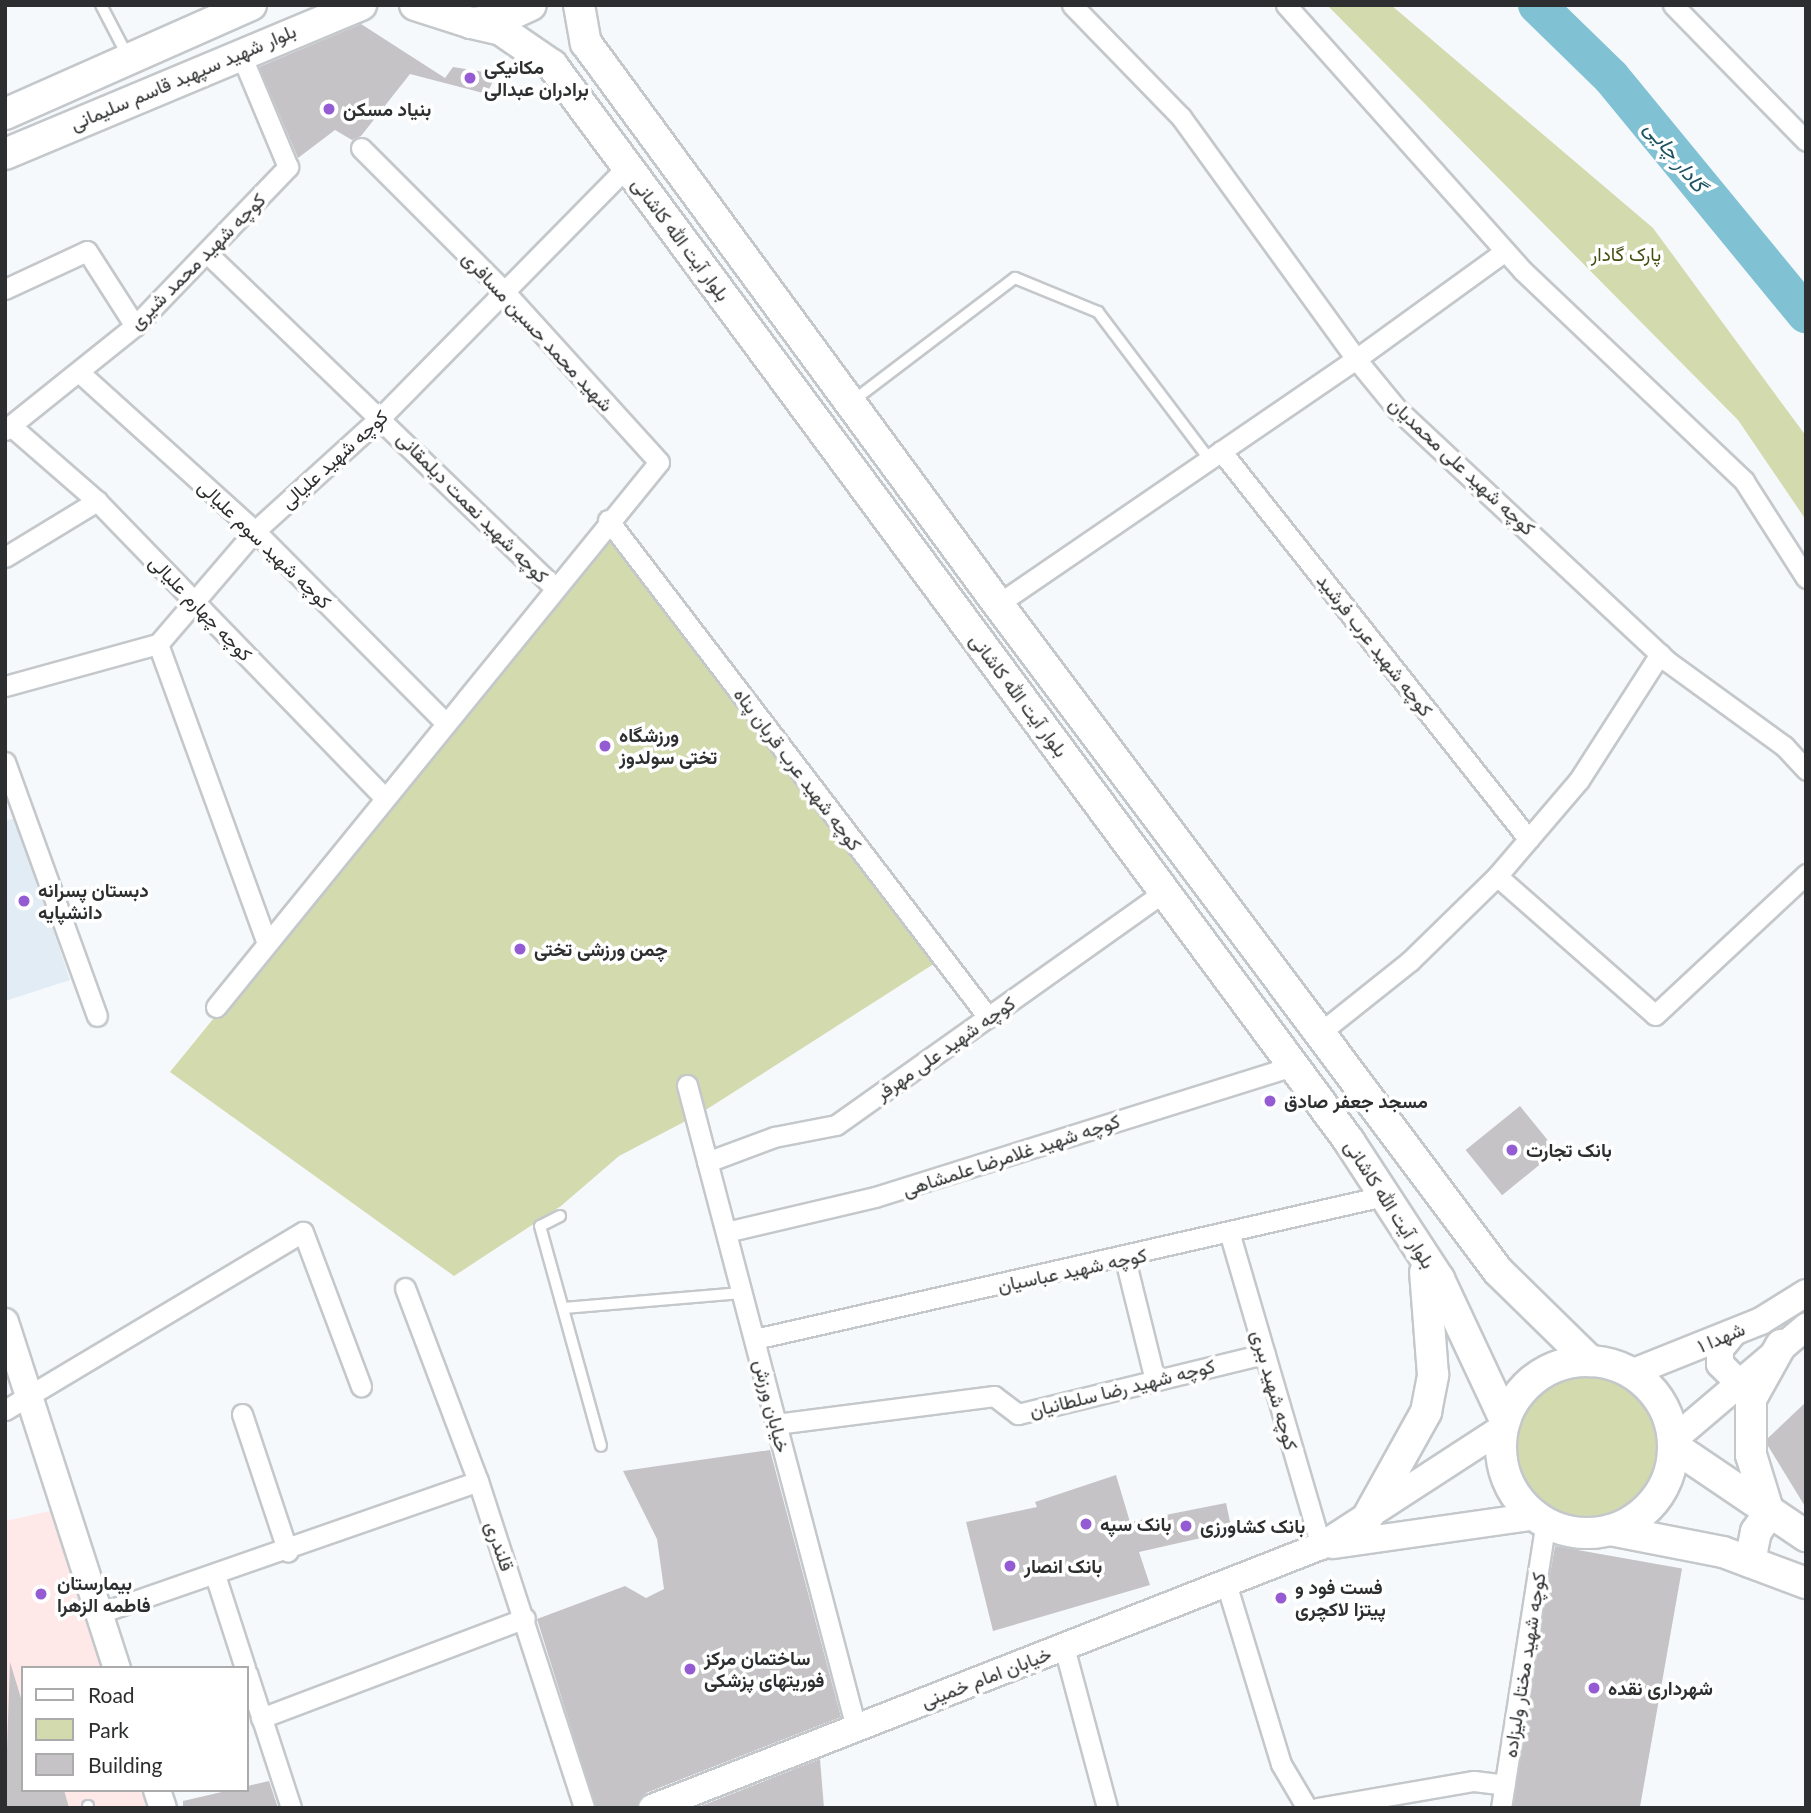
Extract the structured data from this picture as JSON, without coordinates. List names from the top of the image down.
{
  "streets": {
    "main road": [
      "بلوار شهید سپهبد قاسم سلیمانی",
      "بلوار آیت الله کاشانی",
      "شهدا ۱",
      "خیابان امام خمینی"
    ],
    "street": [
      "کوچه شهید محمد شیری",
      "شهید محمد حسین مسافری",
      "کوچه شهید علیالی",
      "کوچه شهید علی محمدیان",
      "کوچه شهید نعمت دیلمقانی",
      "کوچه شهید سوم علیالی",
      "کوچه چهارم علیالی",
      "کوچه شهید عرب فرشید",
      "کوچه شهید عرب قربان پناه",
      "کوچه شهید علی مهرفر",
      "کوچه شهید غلامرضا علمشاهی",
      "کوچه شهید عباسیان",
      "کوچه شهید رضا سلطانیان",
      "کوچه شهید ببری",
      "خیابان ورزش",
      "قلندری",
      "کوچه شهید مختار ولیزاده"
    ]
  },
  "crossings": [
    ["بلوار شهید سپهبد قاسم سلیمانی", "کوچه شهید محمد شیری"],
    ["بلوار آیت الله کاشانی", "کوچه شهید علیالی"],
    ["بلوار آیت الله کاشانی", "کوچه شهید علی مهرفر"],
    ["بلوار آیت الله کاشانی", "کوچه شهید غلامرضا علمشاهی"],
    ["بلوار آیت الله کاشانی", "کوچه شهید عباسیان"],
    ["بلوار آیت الله کاشانی", "شهدا ۱"],
    ["بلوار آیت الله کاشانی", "کوچه شهید مختار ولیزاده"],
    ["کوچه شهید محمد شیری", "کوچه شهید نعمت دیلمقانی"],
    ["کوچه شهید محمد شیری", "کوچه شهید سوم علیالی"],
    ["کوچه شهید محمد شیری", "کوچه چهارم علیالی"],
    ["شهید محمد حسین مسافری", "کوچه شهید علیالی"],
    ["شهید محمد حسین مسافری", "کوچه شهید عرب قربان پناه"],
    ["کوچه شهید علیالی", "کوچه شهید نعمت دیلمقانی"],
    ["کوچه شهید علیالی", "کوچه شهید سوم علیالی"],
    ["کوچه شهید علیالی", "کوچه چهارم علیالی"],
    ["کوچه شهید عرب قربان پناه", "کوچه شهید علی مهرفر"],
    ["کوچه شهید علی مهرفر", "خیابان ورزش"],
    ["کوچه شهید غلامرضا علمشاهی", "خیابان ورزش"],
    ["کوچه شهید عباسیان", "کوچه شهید ببری"],
    ["کوچه شهید عباسیان", "خیابان ورزش"],
    ["شهدا ۱", "کوچه شهید مختار ولیزاده"],
    ["کوچه شهید رضا سلطانیان", "کوچه شهید ببری"],
    ["کوچه شهید رضا سلطانیان", "خیابان ورزش"],
    ["کوچه شهید ببری", "خیابان امام خمینی"],
    ["خیابان ورزش", "خیابان امام خمینی"]
  ],
  "water": ["گادار چایی"],
  "parks": ["پارک گادار"],
  "places": [
    "مکانیکی برادران عبدالی",
    "بنیاد مسکن",
    "ورزشگاه تختی سولدوز",
    "دبستان پسرانه دانشپایه",
    "چمن ورزشی تختی",
    "مسجد جعفر صادق",
    "بانک تجارت",
    "بانک سپه",
    "بانک کشاورزی",
    "بانک انصار",
    "بیمارستان فاطمه الزهرا",
    "فست فود و پیتزا لاکچری",
    "ساختمان مرکز فوریتهای پزشکی",
    "شهرداری نقده"
  ],
  "legend": ["Road", "Park", "Building"]
}
